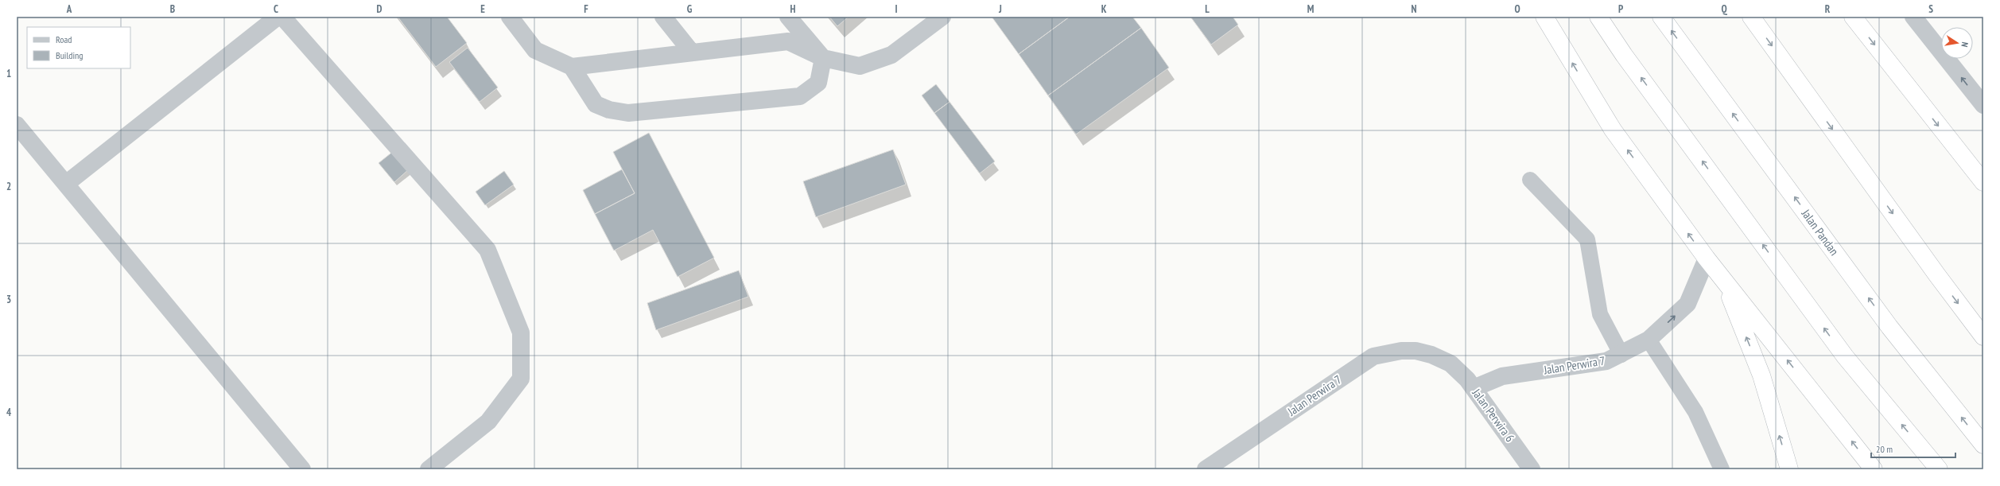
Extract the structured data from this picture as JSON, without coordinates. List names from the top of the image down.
{
  "streets": {
    "highway": ["Jalan Pandan"],
    "street": ["Jalan Perwira 7", "Jalan Perwira 6"]
  },
  "crossings": [
    ["Jalan Perwira 7", "Jalan Perwira 6"]
  ],
  "legend": ["Road", "Building"],
  "scale_bar": "20 m",
  "north": "right",
  "grid": {
    "columns": [
      "A",
      "B",
      "C",
      "D",
      "E",
      "F",
      "G",
      "H",
      "I",
      "J",
      "K",
      "L",
      "M",
      "N",
      "O",
      "P",
      "Q",
      "R",
      "S"
    ],
    "rows": [
      "1",
      "2",
      "3",
      "4"
    ]
  }
}
